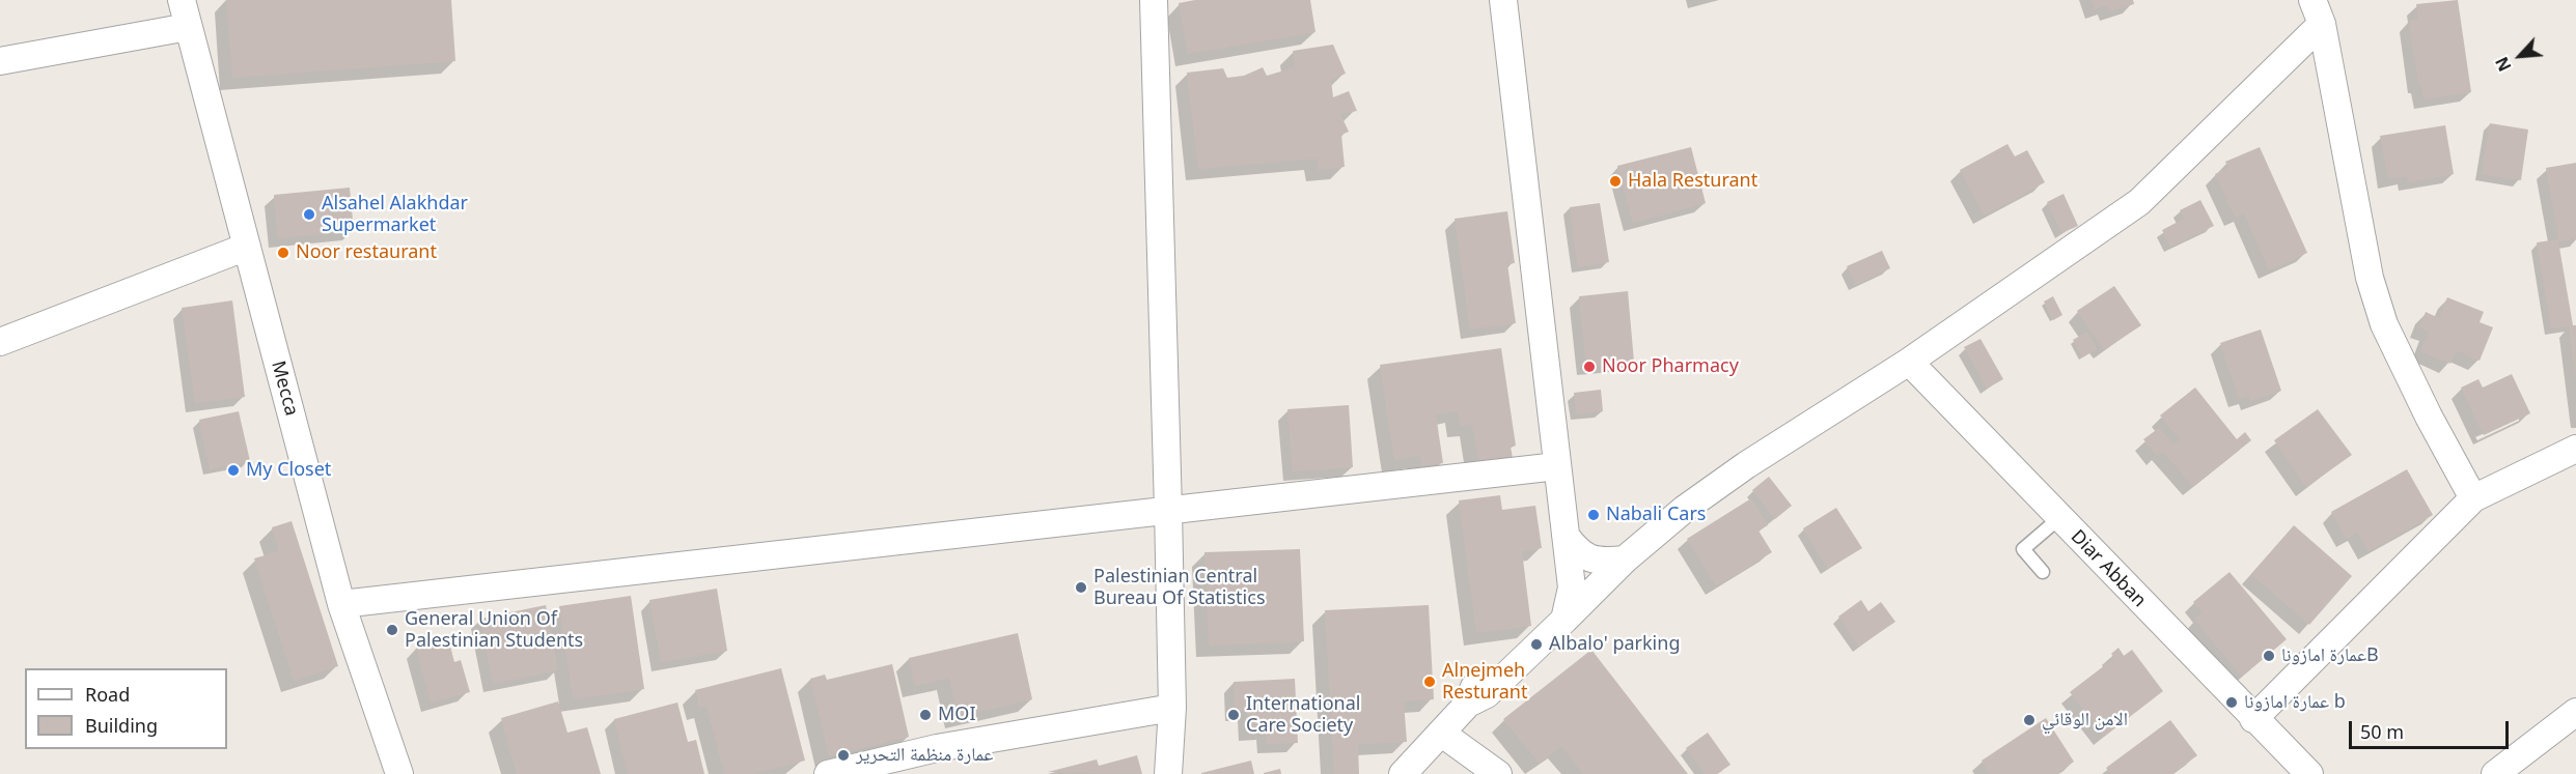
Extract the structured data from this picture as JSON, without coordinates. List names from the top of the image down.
{
  "streets": {
    "street": ["Mecca", "Diar Abban"]
  },
  "places": [
    "Hala Resturant",
    "Alsahel Alakhdar Supermarket",
    "Noor restaurant",
    "Noor Pharmacy",
    "My Closet",
    "Nabali Cars",
    "Palestinian Central Bureau Of Statistics",
    "General Union Of Palestinian Students",
    "Albalo' parking",
    "عمارة امازوناB",
    "Alnejmeh Resturant",
    "عمارة امازونا b",
    "MOI",
    "International Care Society",
    "الامن الوقائي",
    "عمارة منظمة التحرير"
  ],
  "legend": ["Road", "Building"],
  "scale_bar": "50 m",
  "north": "bottom left"
}
